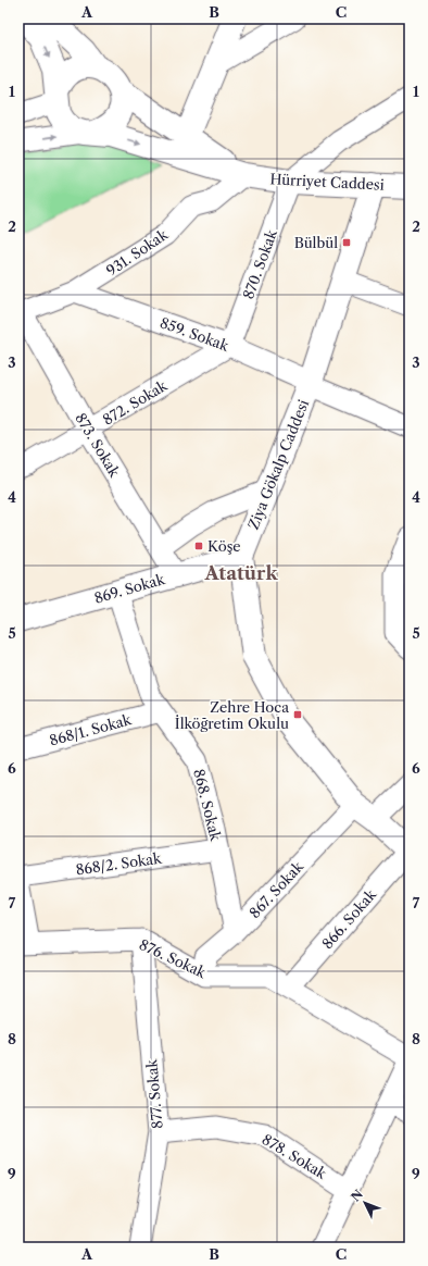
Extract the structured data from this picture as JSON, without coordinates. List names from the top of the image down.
{
  "streets": {
    "main road": ["Hürriyet Caddesi", "Ziya Gökalp Caddesi", "869. Sokak"],
    "street": [
      "931. Sokak",
      "870. Sokak",
      "859. Sokak",
      "872. Sokak",
      "873. Sokak",
      "868/1. Sokak",
      "868. Sokak",
      "868/2. Sokak",
      "867. Sokak",
      "866. Sokak",
      "876. Sokak",
      "877. Sokak",
      "878. Sokak"
    ]
  },
  "crossings": [
    ["Hürriyet Caddesi", "931. Sokak"],
    ["Hürriyet Caddesi", "870. Sokak"],
    ["Hürriyet Caddesi", "Ziya Gökalp Caddesi"],
    ["931. Sokak", "859. Sokak"],
    ["931. Sokak", "873. Sokak"],
    ["870. Sokak", "859. Sokak"],
    ["870. Sokak", "872. Sokak"],
    ["859. Sokak", "872. Sokak"],
    ["859. Sokak", "Ziya Gökalp Caddesi"],
    ["872. Sokak", "873. Sokak"],
    ["873. Sokak", "869. Sokak"],
    ["Ziya Gökalp Caddesi", "869. Sokak"],
    ["Ziya Gökalp Caddesi", "867. Sokak"],
    ["Ziya Gökalp Caddesi", "866. Sokak"],
    ["869. Sokak", "868. Sokak"],
    ["868/1. Sokak", "868. Sokak"],
    ["868. Sokak", "868/2. Sokak"],
    ["868. Sokak", "867. Sokak"],
    ["867. Sokak", "876. Sokak"],
    ["866. Sokak", "876. Sokak"],
    ["876. Sokak", "877. Sokak"],
    ["877. Sokak", "878. Sokak"]
  ],
  "districts": ["Atatürk"],
  "places": {
    "transit": ["Bülbül", "Köşe", "Zehre Hoca İlköğretim Okulu"]
  },
  "north": "top left",
  "grid": {
    "columns": ["A", "B", "C"],
    "rows": [
      "1",
      "2",
      "3",
      "4",
      "5",
      "6",
      "7",
      "8",
      "9"
    ]
  }
}
